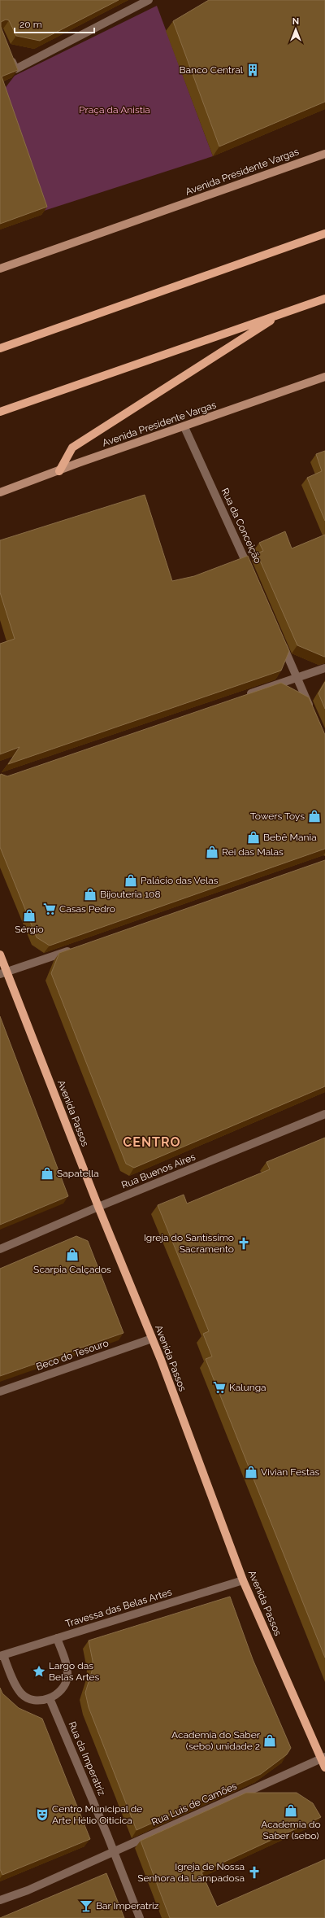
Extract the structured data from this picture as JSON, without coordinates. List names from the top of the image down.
{
  "streets": {
    "main road": ["Avenida Presidente Vargas", "Avenida Passos"],
    "street": [
      "Rua da Conceição",
      "Rua Buenos Aires",
      "Beco do Tesouro",
      "Travessa das Belas Artes",
      "Rua da Imperatriz",
      "Rua Luis de Camões"
    ]
  },
  "crossings": [
    ["Avenida Presidente Vargas", "Rua da Conceição"],
    ["Avenida Passos", "Rua Buenos Aires"],
    ["Avenida Passos", "Beco do Tesouro"],
    ["Avenida Passos", "Travessa das Belas Artes"],
    ["Avenida Passos", "Rua Luis de Camões"],
    ["Travessa das Belas Artes", "Rua da Imperatriz"],
    ["Rua da Imperatriz", "Rua Luis de Camões"]
  ],
  "districts": ["CENTRO"],
  "parks": ["Praça da Anistia"],
  "places": {
    "building": ["Banco Central"],
    "shop": [
      "Towers Toys",
      "Bebê Mania",
      "Rei das Malas",
      "Palácio das Velas",
      "Bijouteria 108",
      "Sérgio",
      "Sapatella",
      "Scarpia Calçados",
      "Vivian Festas",
      "Academia do Saber (sebo) unidade 2",
      "Academia do Saber (sebo)"
    ],
    "supermarket": ["Casas Pedro", "Kalunga"],
    "church": ["Igreja do Santíssimo Sacramento", "Igreja de Nossa Senhora da Lampadosa"],
    "place": ["Largo das Belas Artes"],
    "theatre": ["Centro Municipal de Arte Hélio Oiticica"],
    "bar": ["Bar Imperatriz"]
  },
  "scale_bar": "20 m",
  "north": "top"
}
